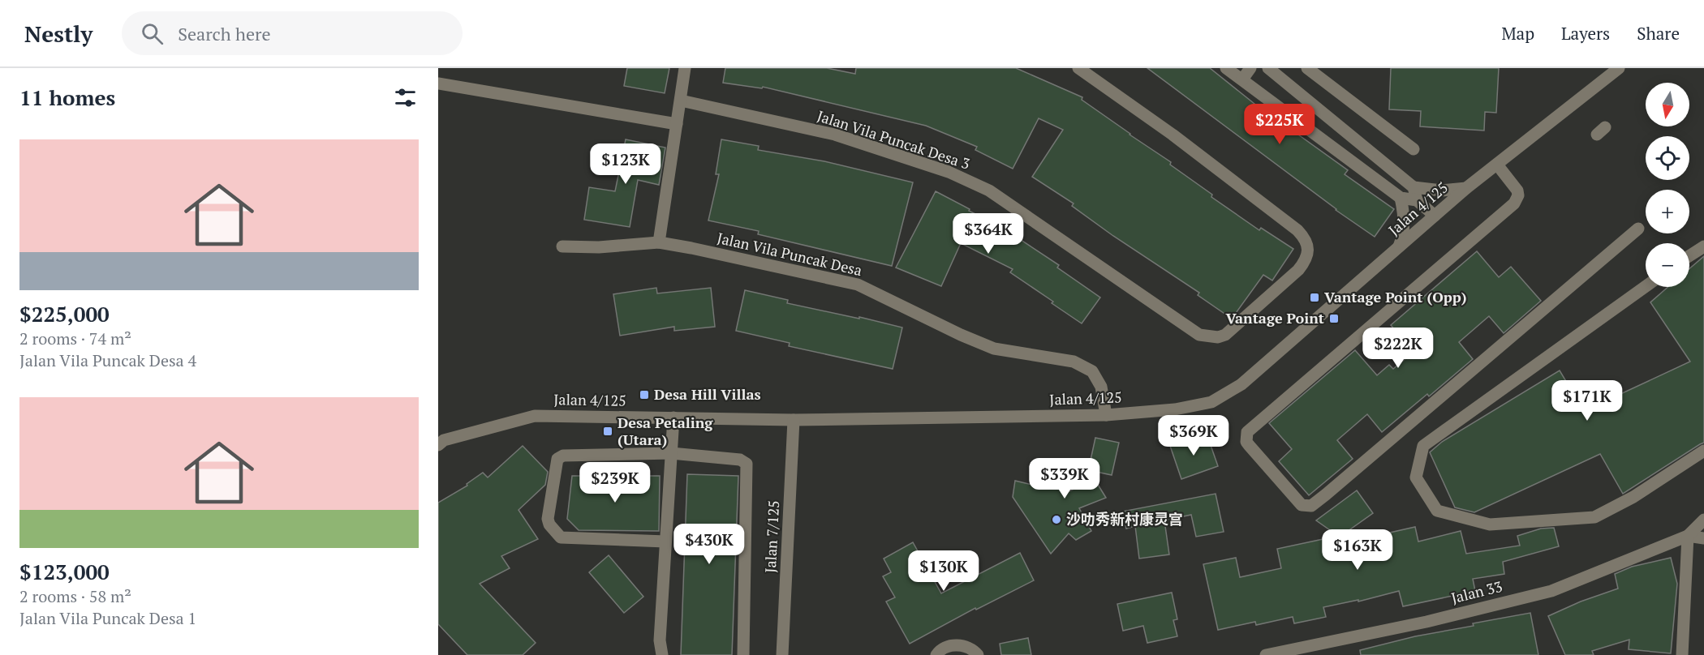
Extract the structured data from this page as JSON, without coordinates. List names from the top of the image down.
{
  "streets": {
    "street": [
      "Jalan Vila Puncak Desa 3",
      "Jalan 4/125",
      "Jalan Vila Puncak Desa",
      "Jalan 7/125",
      "Jalan 33"
    ]
  },
  "crossings": [
    ["Jalan 4/125", "Jalan Vila Puncak Desa"],
    ["Jalan 4/125", "Jalan 7/125"]
  ],
  "places": {
    "transit": [
      "Vantage Point (Opp)",
      "Vantage Point",
      "Desa Hill Villas",
      "Desa Petaling (Utara)"
    ],
    "other": ["沙叻秀新村康灵宫"]
  },
  "north": "bottom",
  "page": {
    "header": "Nestly",
    "search": "Search here",
    "nav": ["Map", "Layers", "Share"],
    "heading": "11 homes",
    "map_buttons": ["+", "−"],
    "price": [
      "$225K",
      "$123K",
      "$364K",
      "$222K",
      "$171K",
      "$369K",
      "$339K",
      "$239K",
      "$430K",
      "$163K",
      "$130K"
    ],
    "list": [
      {
        "name": "$225,000",
        "note": "2 rooms · 74 m² · Jalan Vila Puncak Desa 4"
      },
      {
        "name": "$123,000",
        "note": "2 rooms · 58 m² · Jalan Vila Puncak Desa 1"
      }
    ]
  }
}
